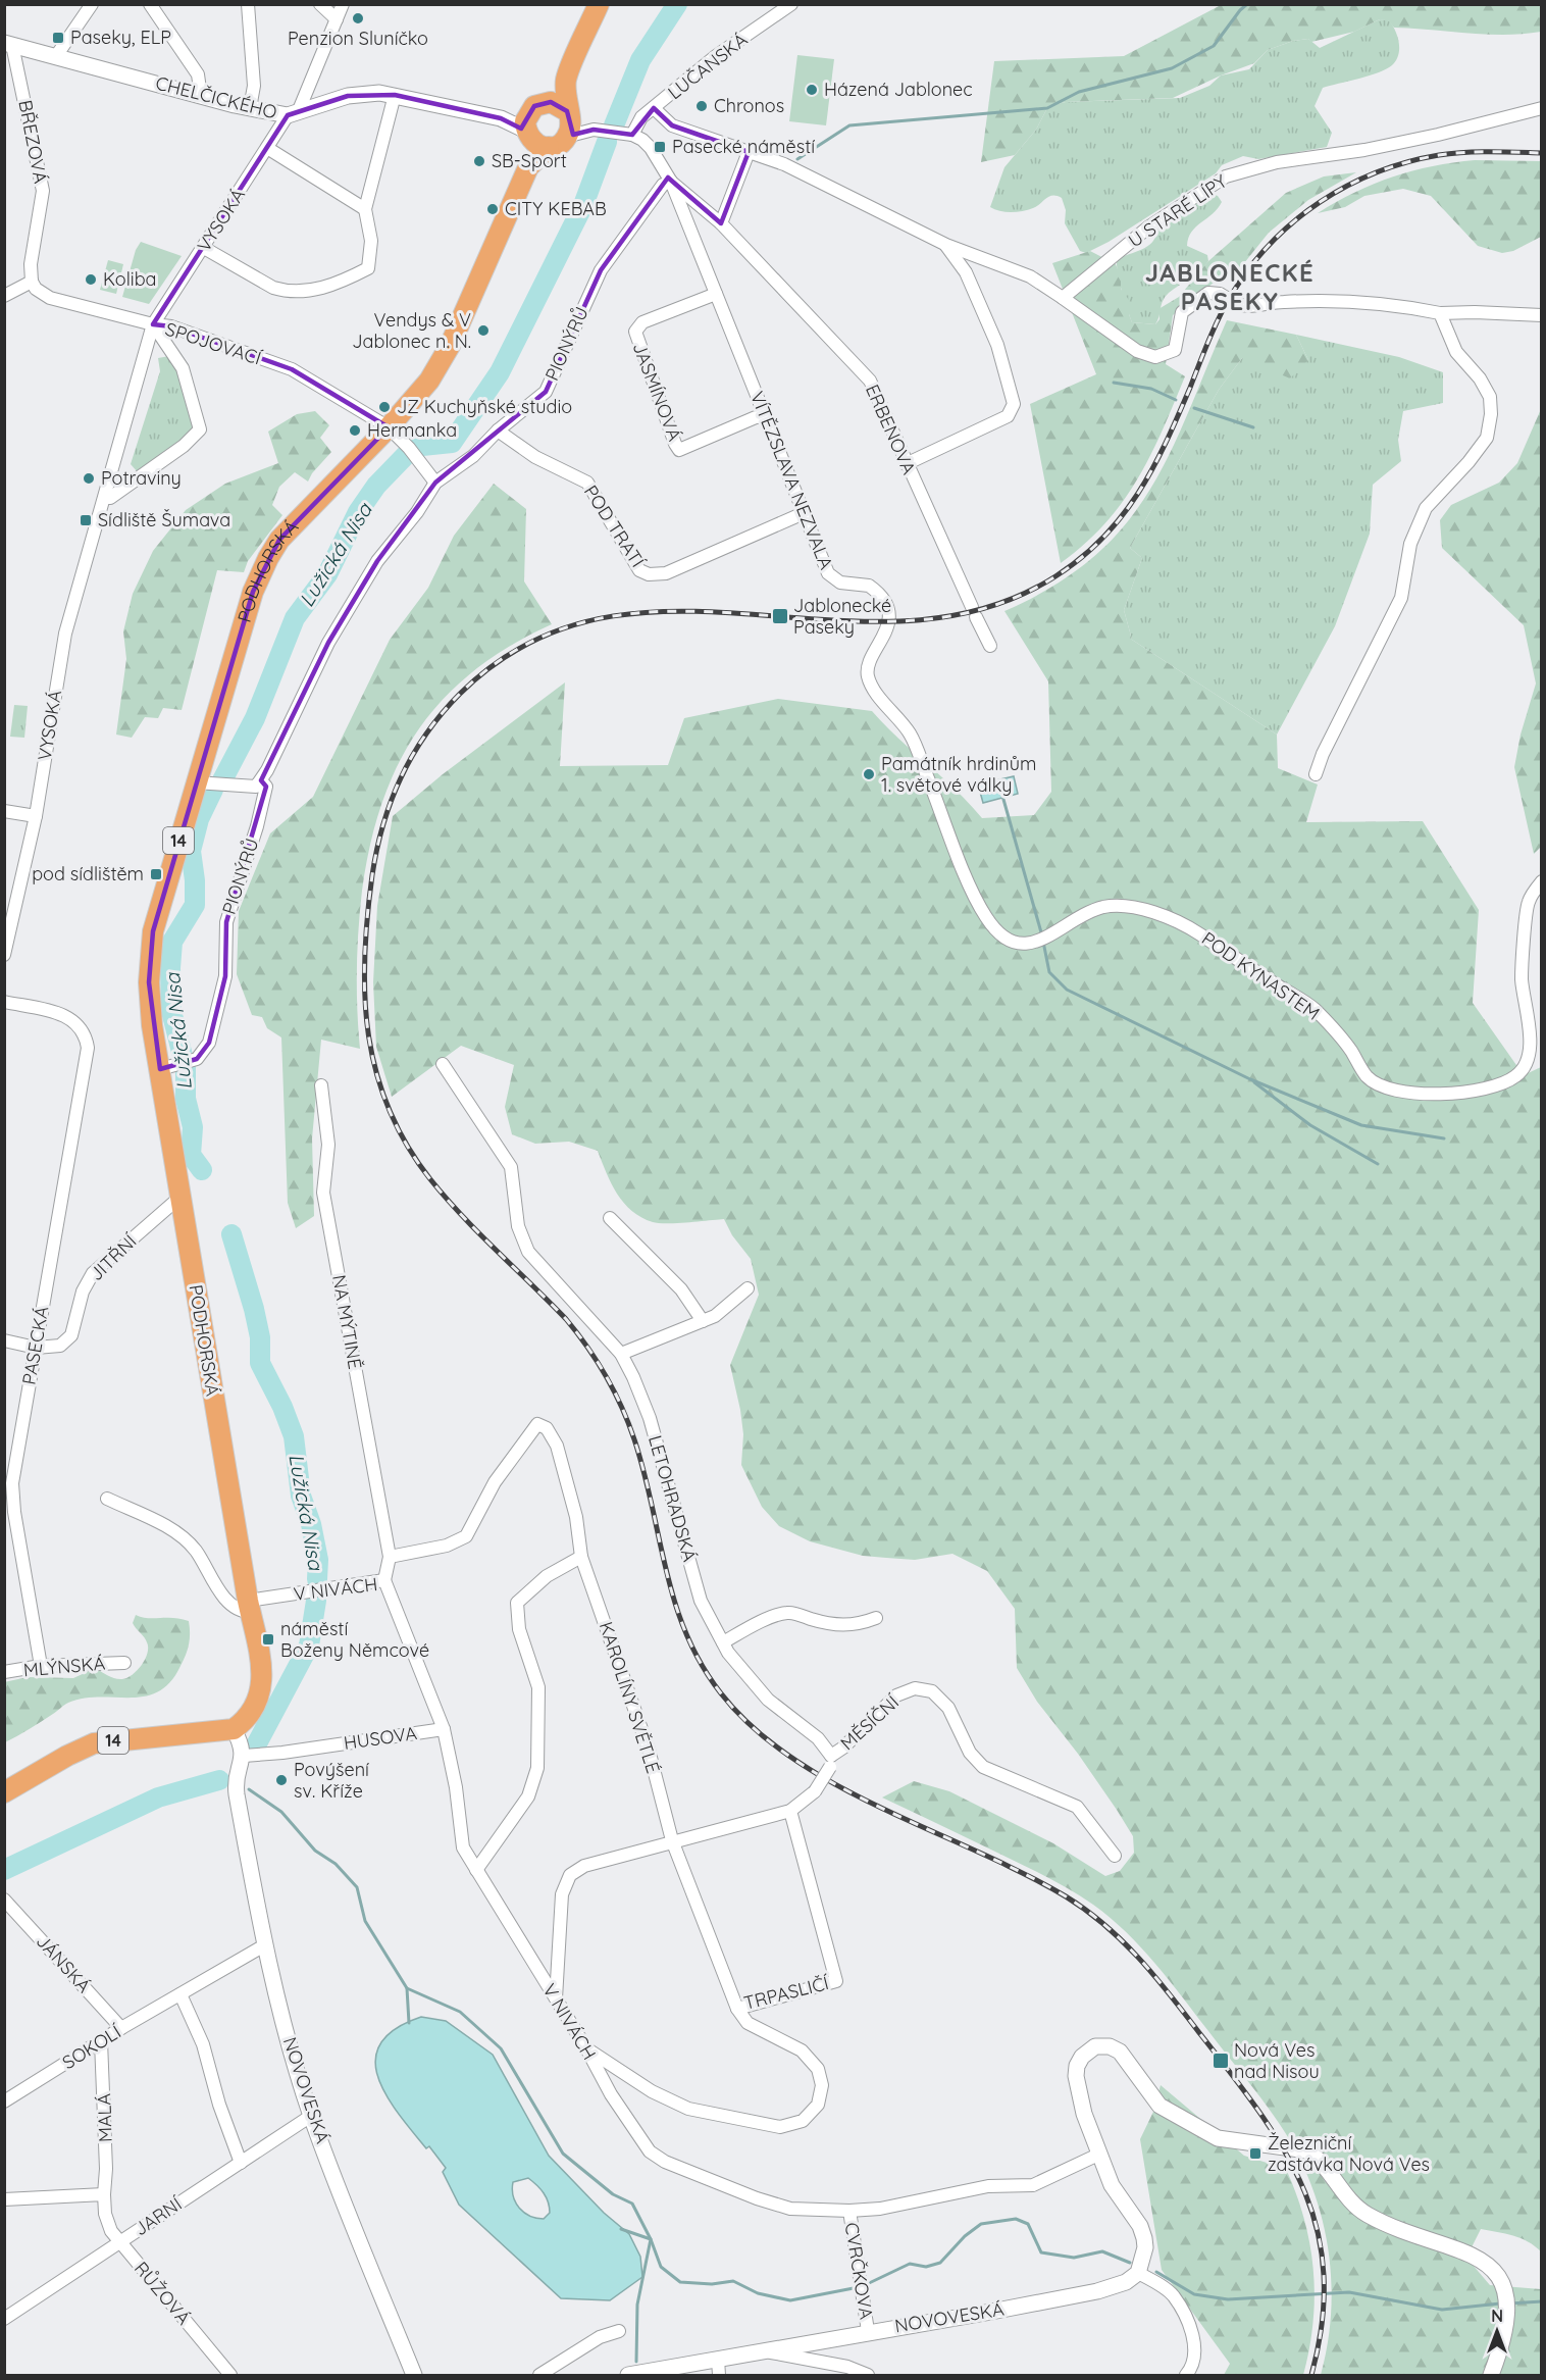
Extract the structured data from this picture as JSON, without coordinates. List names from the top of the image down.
{
  "streets": {
    "main road": ["PODHORSKÁ", "14"],
    "street": [
      "LUČANSKÁ",
      "CHELČICKÉHO",
      "BŘEZOVÁ",
      "U STARÉ LÍPY",
      "VYSOKÁ",
      "SPOJOVACÍ",
      "PIONÝRŮ",
      "JASMÍNOVÁ",
      "ERBENOVA",
      "VÍTĚZSLAVA NEZVALA",
      "POD TRATÍ",
      "POD KYNASTEM",
      "JITŘNÍ",
      "NA MÝTINĚ",
      "PASECKÁ",
      "LETOHRADSKÁ",
      "V NIVÁCH",
      "MLÝNSKÁ",
      "KAROLÍNY SVĚTLÉ",
      "MĚSÍČNÍ",
      "HUSOVA",
      "JÁNSKÁ",
      "TRPASLIČÍ",
      "SOKOLÍ",
      "NOVOVESKÁ",
      "MALÁ",
      "JARNÍ",
      "CVRČKOVA",
      "RŮŽOVÁ"
    ]
  },
  "crossings": [
    ["CHELČICKÉHO", "BŘEZOVÁ"],
    ["CHELČICKÉHO", "VYSOKÁ"],
    ["CHELČICKÉHO", "PODHORSKÁ"],
    ["CHELČICKÉHO", "14"],
    ["BŘEZOVÁ", "SPOJOVACÍ"],
    ["VYSOKÁ", "SPOJOVACÍ"],
    ["SPOJOVACÍ", "PODHORSKÁ"],
    ["PIONÝRŮ", "VÍTĚZSLAVA NEZVALA"],
    ["PIONÝRŮ", "POD TRATÍ"],
    ["PIONÝRŮ", "PODHORSKÁ"],
    ["JASMÍNOVÁ", "VÍTĚZSLAVA NEZVALA"],
    ["VÍTĚZSLAVA NEZVALA", "POD TRATÍ"],
    ["VÍTĚZSLAVA NEZVALA", "POD KYNASTEM"],
    ["PODHORSKÁ", "14"],
    ["PODHORSKÁ", "JITŘNÍ"],
    ["PODHORSKÁ", "V NIVÁCH"],
    ["JITŘNÍ", "PASECKÁ"],
    ["NA MÝTINĚ", "V NIVÁCH"],
    ["NA MÝTINĚ", "KAROLÍNY SVĚTLÉ"],
    ["PASECKÁ", "MLÝNSKÁ"],
    ["LETOHRADSKÁ", "MĚSÍČNÍ"],
    ["V NIVÁCH", "MĚSÍČNÍ"],
    ["V NIVÁCH", "HUSOVA"],
    ["V NIVÁCH", "CVRČKOVA"],
    ["KAROLÍNY SVĚTLÉ", "MĚSÍČNÍ"],
    ["KAROLÍNY SVĚTLÉ", "TRPASLIČÍ"],
    ["MĚSÍČNÍ", "TRPASLIČÍ"],
    ["HUSOVA", "NOVOVESKÁ"],
    ["JÁNSKÁ", "SOKOLÍ"],
    ["SOKOLÍ", "NOVOVESKÁ"],
    ["SOKOLÍ", "MALÁ"],
    ["NOVOVESKÁ", "JARNÍ"],
    ["NOVOVESKÁ", "CVRČKOVA"],
    ["MALÁ", "RŮŽOVÁ"],
    ["JARNÍ", "RŮŽOVÁ"]
  ],
  "districts": ["JABLONECKÉ PASEKY"],
  "water": ["Lužická Nisa"],
  "places": {
    "other": [
      "Penzion Sluníčko",
      "Házená Jablonec",
      "Chronos",
      "SB-Sport",
      "CITY KEBAB",
      "Koliba",
      "Vendys & V Jablonec n. N.",
      "JZ Kuchyňské studio",
      "Hermanka",
      "Potraviny",
      "Památník hrdinům 1. světové války",
      "Povýšení sv. Kříže"
    ],
    "transit": [
      "Paseky, ELP",
      "Pasecké náměstí",
      "Sídliště Šumava",
      "Jablonecké Paseky",
      "pod sídlištěm",
      "náměstí Boženy Němcové",
      "Nová Ves nad Nisou",
      "Železniční zastávka Nová Ves"
    ]
  },
  "north": "top"
}
